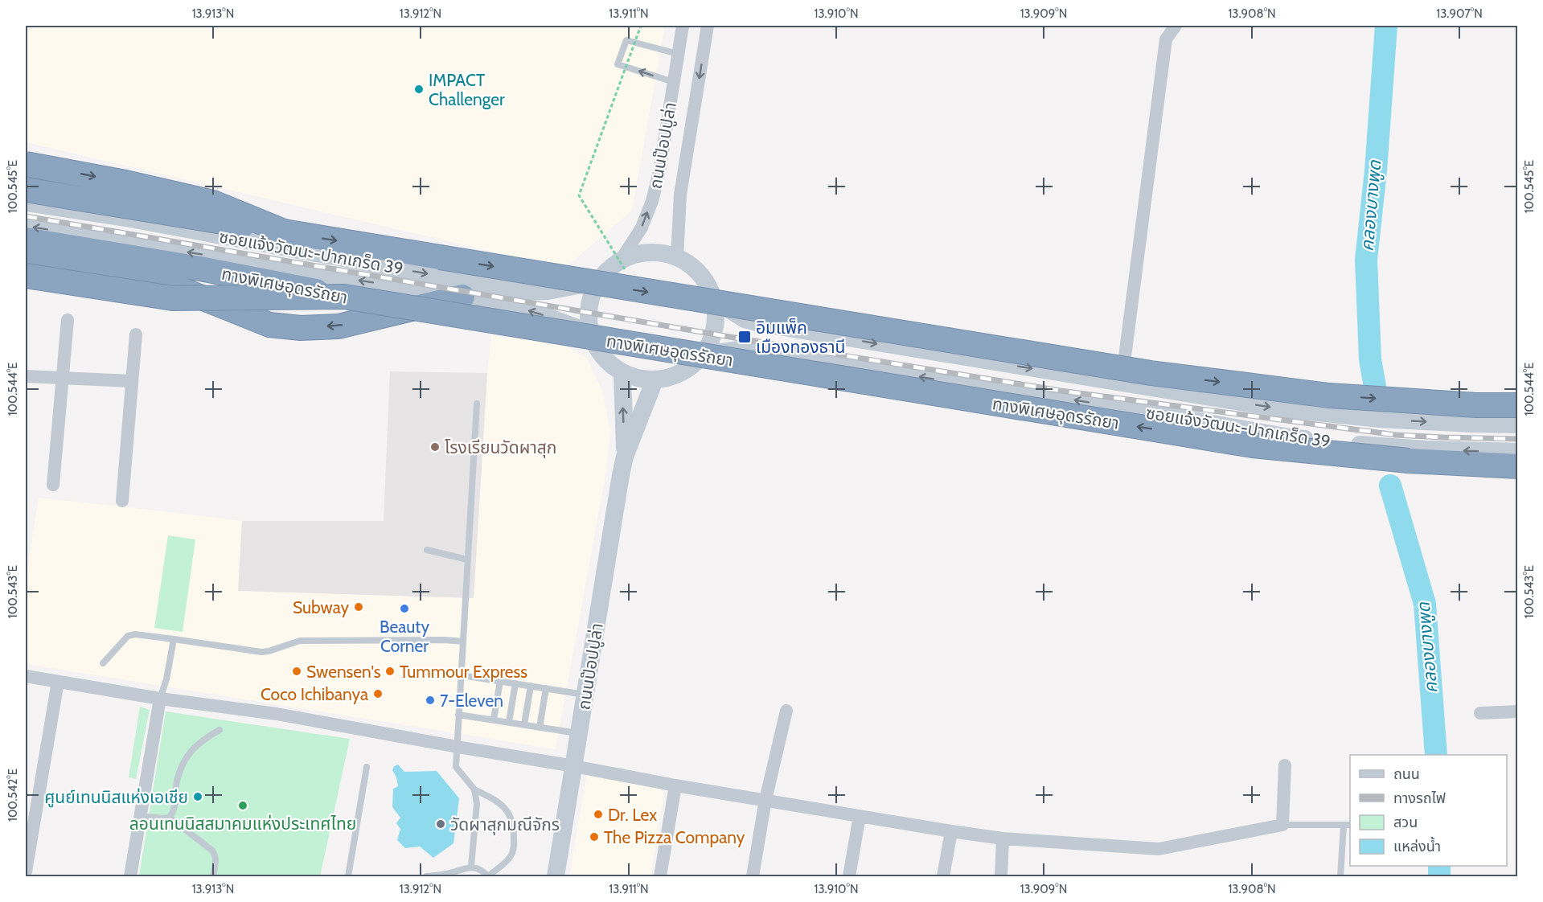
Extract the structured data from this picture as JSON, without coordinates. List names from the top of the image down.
{
  "streets": {
    "highway": ["ทางพิเศษอุดรรัถยา"],
    "main road": ["ถนนป๊อปปูล่า", "ซอยแจ้งวัฒนะ-ปากเกร็ด 39"]
  },
  "crossings": [
    ["ถนนป๊อปปูล่า", "ซอยแจ้งวัฒนะ-ปากเกร็ด 39"]
  ],
  "water": ["คลองบางพูด"],
  "places": {
    "other": [
      "IMPACT Challenger",
      "โรงเรียนวัดผาสุก",
      "Subway",
      "Beauty Corner",
      "Swensen's",
      "Tummour Express",
      "Coco Ichibanya",
      "7-Eleven",
      "ศูนย์เทนนิสแห่งเอเชีย",
      "ลอนเทนนิสสมาคมแห่งประเทศไทย",
      "Dr. Lex",
      "วัดผาสุกมณีจักร",
      "The Pizza Company"
    ],
    "transit": ["อิมแพ็ค เมืองทองธานี"]
  },
  "legend": [
    "ถนน",
    "ทางรถไฟ",
    "สวน",
    "แหล่งน้ำ"
  ],
  "coordinates": [
    "13.913°N",
    "13.912°N",
    "13.911°N",
    "13.910°N",
    "13.909°N",
    "13.908°N",
    "13.907°N",
    "100.545°E",
    "100.544°E",
    "100.543°E",
    "100.542°E"
  ]
}
